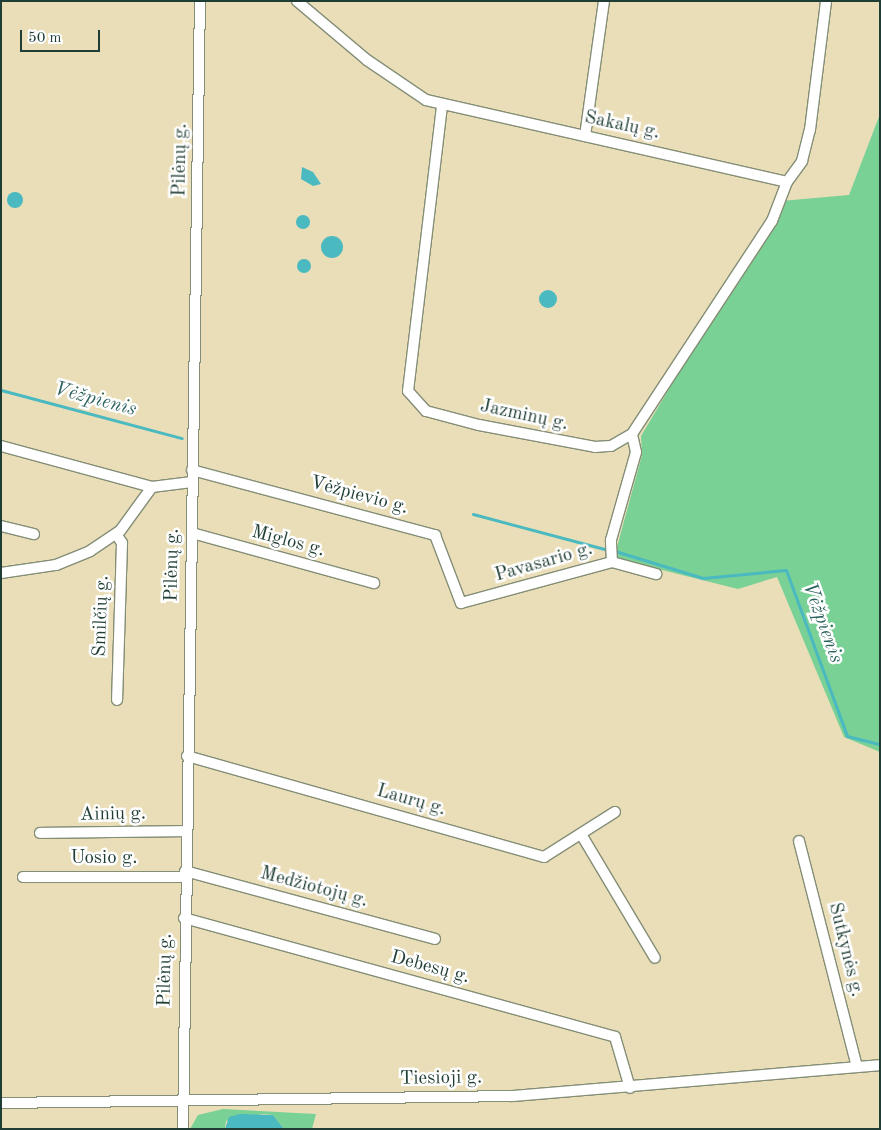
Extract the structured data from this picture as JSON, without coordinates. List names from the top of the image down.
{
  "streets": {
    "street": [
      "Sakalų g.",
      "Pilėnų g.",
      "Jazminų g.",
      "Vėžpievio g.",
      "Miglos g.",
      "Pavasario g.",
      "Smilčių g.",
      "Laurų g.",
      "Ainių g.",
      "Uosio g.",
      "Medžiotojų g.",
      "Sutkynės g.",
      "Debesų g.",
      "Tiesioji g."
    ]
  },
  "crossings": [
    ["Sakalų g.", "Jazminų g."],
    ["Pilėnų g.", "Vėžpievio g."],
    ["Pilėnų g.", "Miglos g."],
    ["Pilėnų g.", "Laurų g."],
    ["Pilėnų g.", "Ainių g."],
    ["Pilėnų g.", "Uosio g."],
    ["Pilėnų g.", "Medžiotojų g."],
    ["Pilėnų g.", "Debesų g."],
    ["Pilėnų g.", "Tiesioji g."],
    ["Vėžpievio g.", "Pavasario g."],
    ["Uosio g.", "Medžiotojų g."],
    ["Sutkynės g.", "Tiesioji g."],
    ["Debesų g.", "Tiesioji g."]
  ],
  "water": ["Vėžpienis"],
  "scale_bar": "50 m"
}
